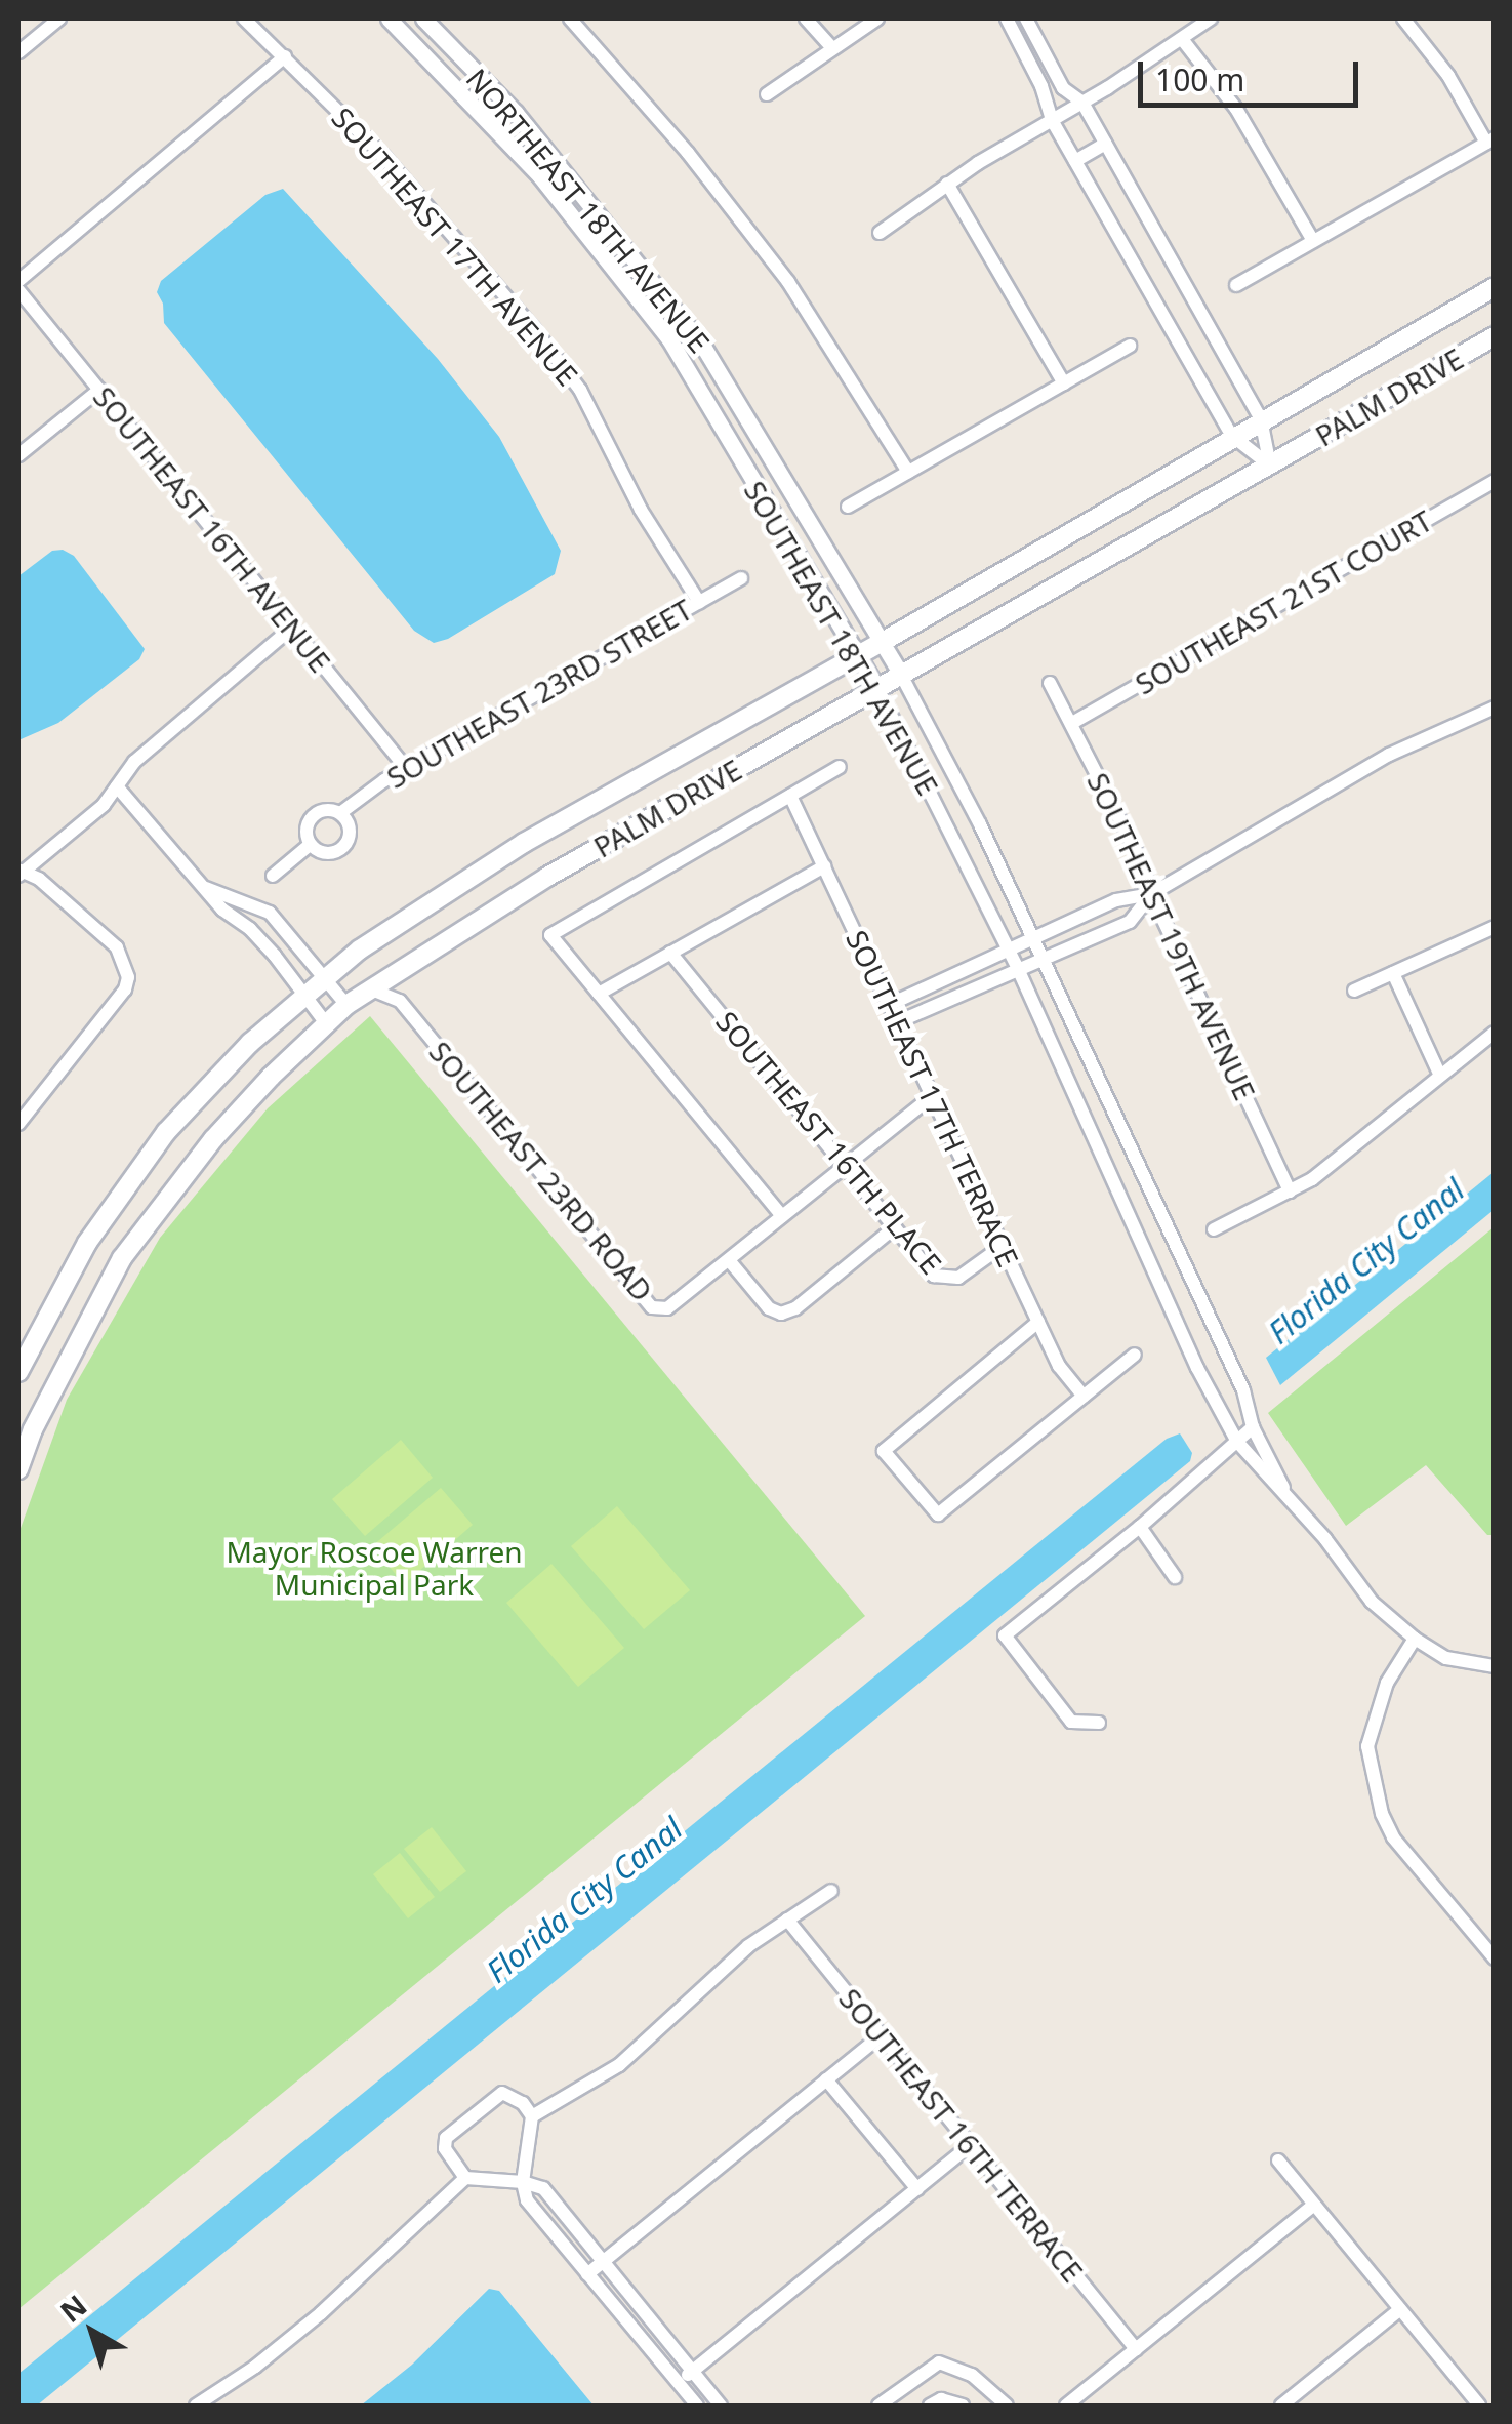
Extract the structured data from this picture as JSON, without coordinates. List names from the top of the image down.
{
  "streets": {
    "main road": ["PALM DRIVE"],
    "street": [
      "NORTHEAST 18TH AVENUE",
      "SOUTHEAST 17TH AVENUE",
      "SOUTHEAST 16TH AVENUE",
      "SOUTHEAST 21ST COURT",
      "SOUTHEAST 18TH AVENUE",
      "SOUTHEAST 23RD STREET",
      "SOUTHEAST 19TH AVENUE",
      "SOUTHEAST 17TH TERRACE",
      "SOUTHEAST 16TH PLACE",
      "SOUTHEAST 23RD ROAD",
      "SOUTHEAST 16TH TERRACE"
    ]
  },
  "crossings": [
    ["NORTHEAST 18TH AVENUE", "PALM DRIVE"],
    ["NORTHEAST 18TH AVENUE", "SOUTHEAST 18TH AVENUE"],
    ["SOUTHEAST 17TH AVENUE", "SOUTHEAST 23RD STREET"],
    ["PALM DRIVE", "SOUTHEAST 18TH AVENUE"],
    ["PALM DRIVE", "SOUTHEAST 23RD ROAD"],
    ["SOUTHEAST 16TH AVENUE", "SOUTHEAST 23RD STREET"],
    ["SOUTHEAST 21ST COURT", "SOUTHEAST 19TH AVENUE"],
    ["SOUTHEAST 17TH TERRACE", "SOUTHEAST 16TH PLACE"],
    ["SOUTHEAST 17TH TERRACE", "SOUTHEAST 23RD ROAD"],
    ["SOUTHEAST 16TH PLACE", "SOUTHEAST 23RD ROAD"]
  ],
  "water": ["Florida City Canal"],
  "parks": ["Mayor Roscoe Warren Municipal Park"],
  "scale_bar": "100 m",
  "north": "top left"
}
